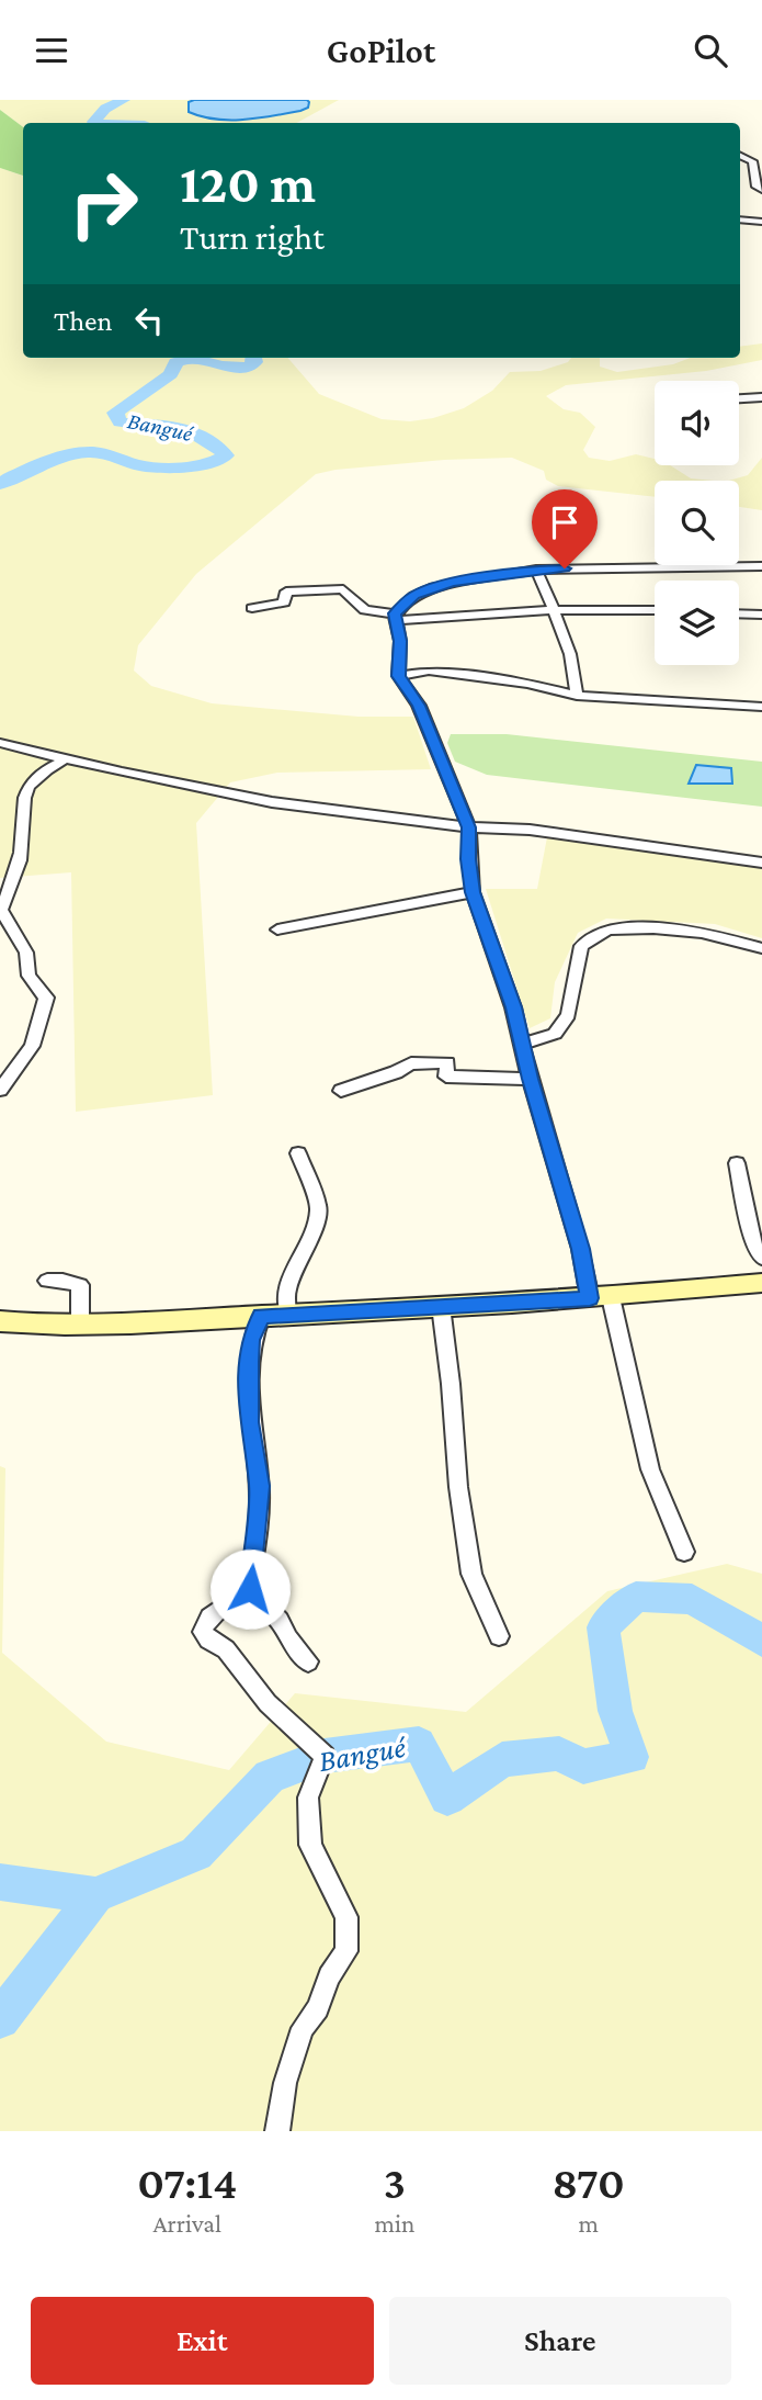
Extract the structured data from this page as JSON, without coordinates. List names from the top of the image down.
{
  "water": ["Bangué"],
  "page": {
    "header": "GoPilot",
    "turn": ["120 m", "Turn right"],
    "then": "Then",
    "eta": [
      "07:14",
      "Arrival",
      "3",
      "min",
      "870",
      "m"
    ],
    "buttons": ["Exit", "Share"]
  }
}
